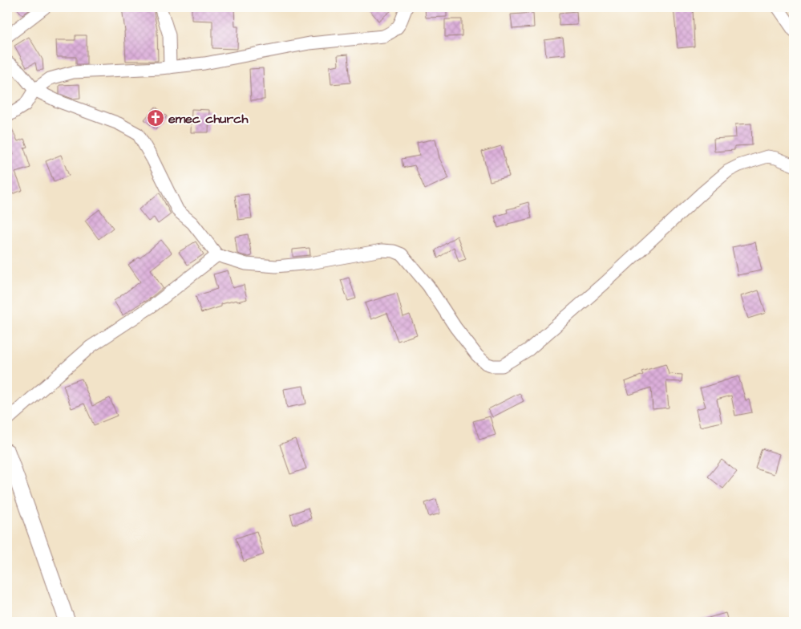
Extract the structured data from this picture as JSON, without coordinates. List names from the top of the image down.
{
  "places": {
    "church": ["emec church"]
  }
}
